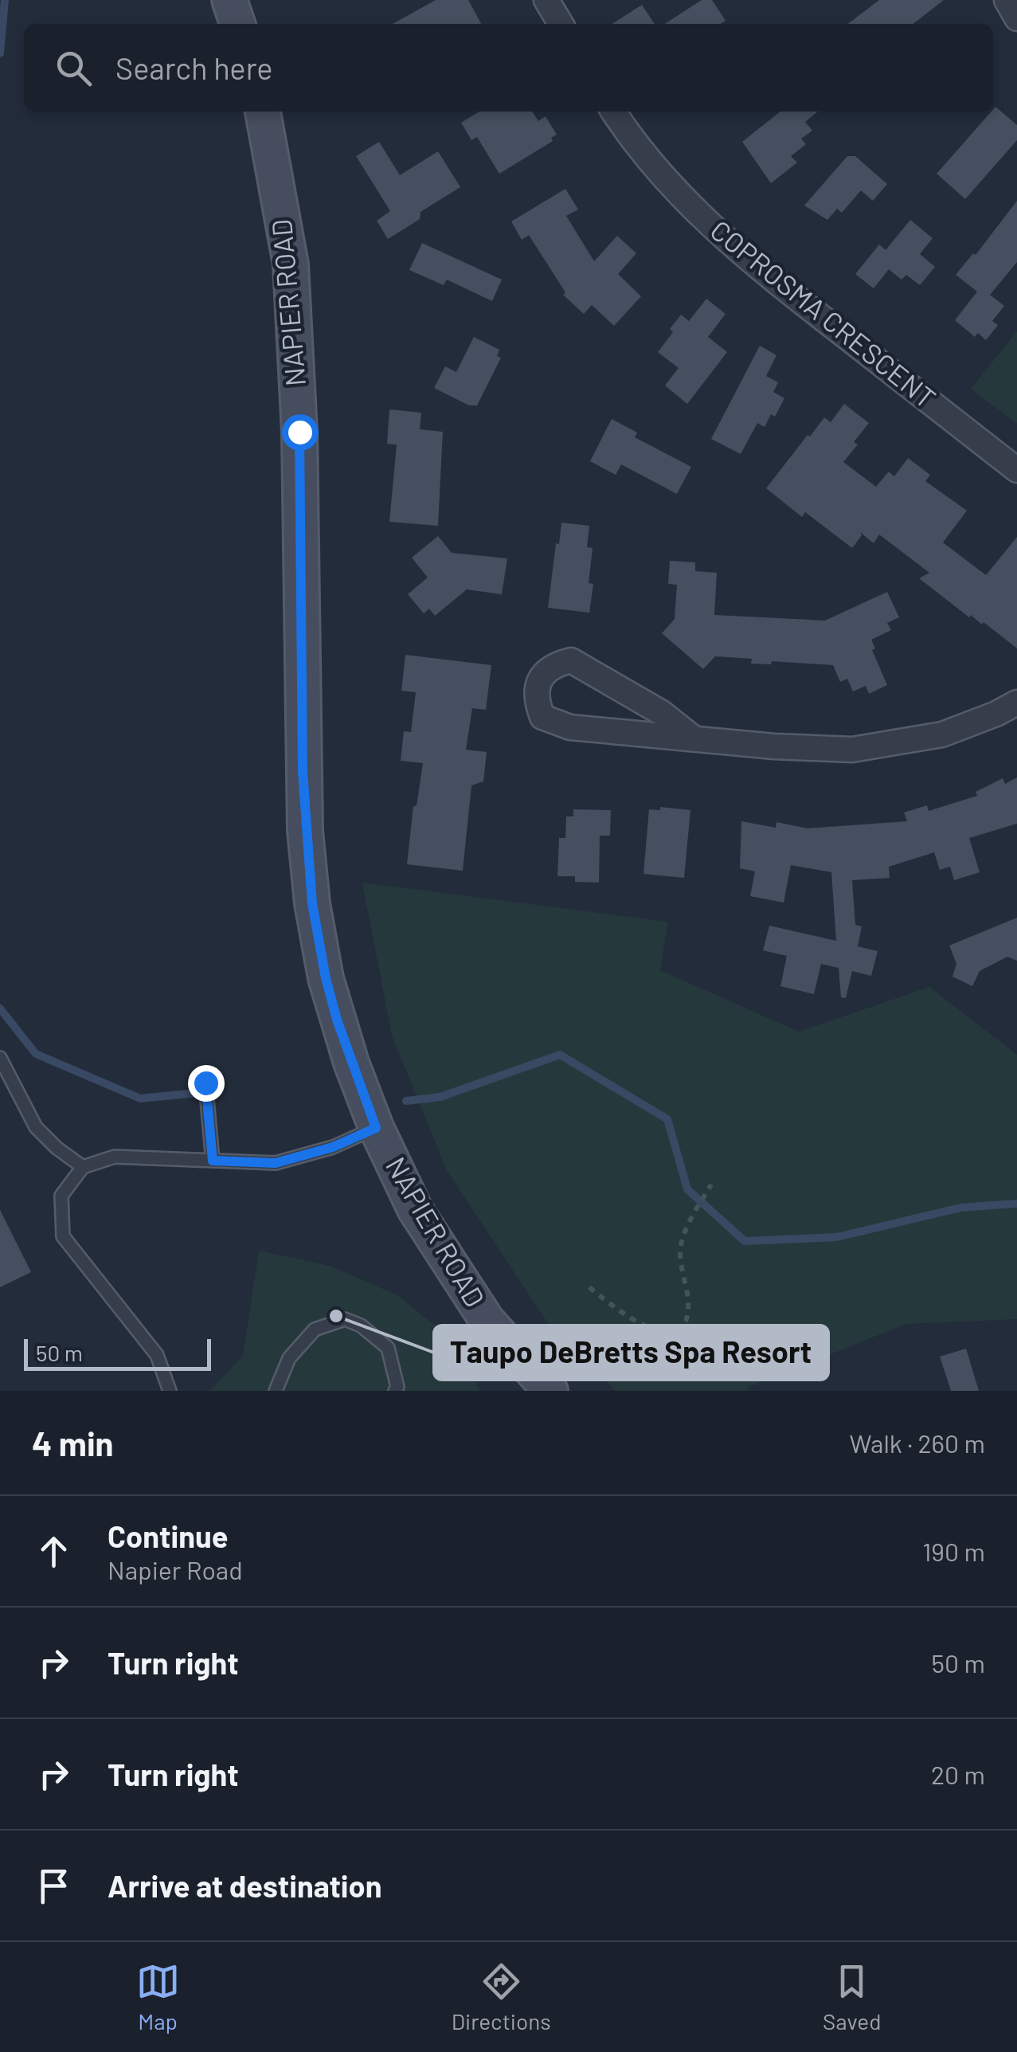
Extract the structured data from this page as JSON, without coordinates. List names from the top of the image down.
{
  "streets": {
    "main road": ["NAPIER ROAD"],
    "street": ["COPROSMA CRESCENT"]
  },
  "places": ["Taupo DeBretts Spa Resort"],
  "scale_bar": "50 m",
  "page": {
    "search": "Search here",
    "scale": "50 m",
    "heading": ["4 min", "Walk · 260 m"],
    "list": [
      ["Continue", "Napier Road", "190 m"],
      ["Turn right", "50 m"],
      ["Turn right", "20 m"],
      "Arrive at destination"
    ],
    "nav": ["Map", "Directions", "Saved"]
  }
}
